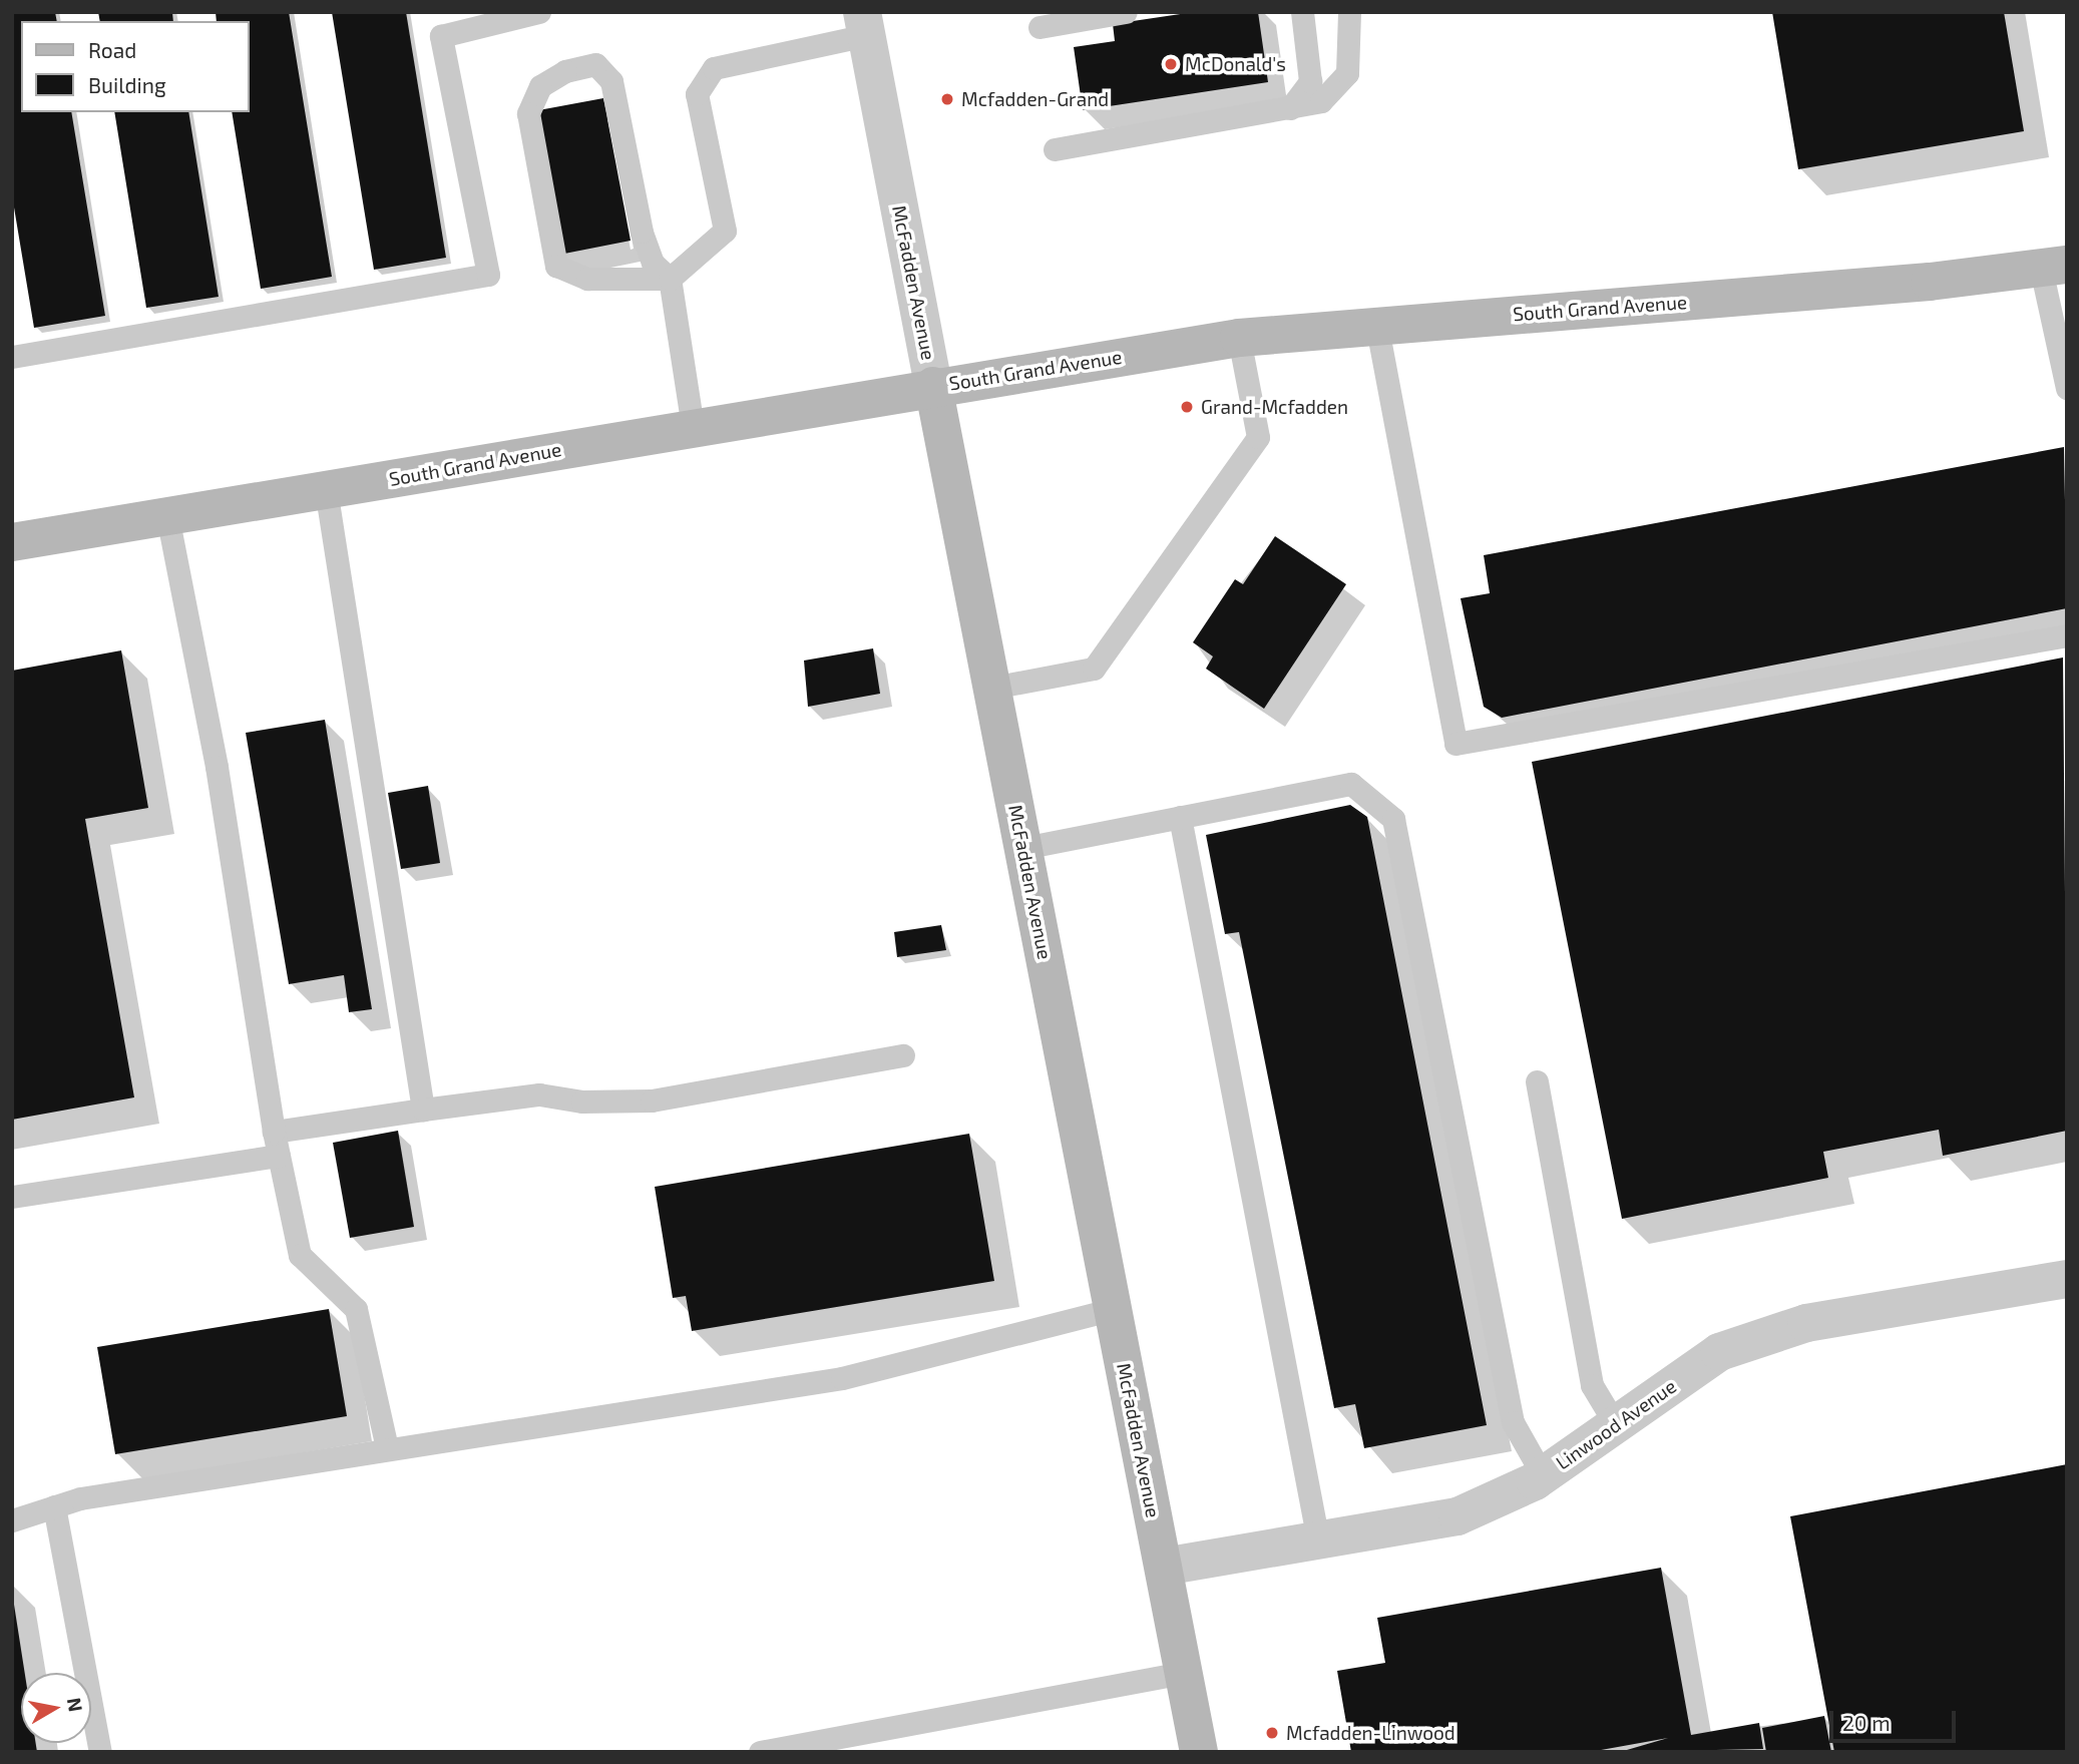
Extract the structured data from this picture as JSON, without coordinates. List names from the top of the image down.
{
  "streets": {
    "main road": ["McFadden Avenue", "South Grand Avenue"],
    "street": ["Linwood Avenue"]
  },
  "crossings": [
    ["McFadden Avenue", "South Grand Avenue"],
    ["McFadden Avenue", "Linwood Avenue"]
  ],
  "places": [
    "McDonald's",
    "Mcfadden-Grand",
    "Grand-Mcfadden",
    "Mcfadden-Linwood"
  ],
  "legend": ["Road", "Building"],
  "scale_bar": "20 m",
  "north": "right"
}
